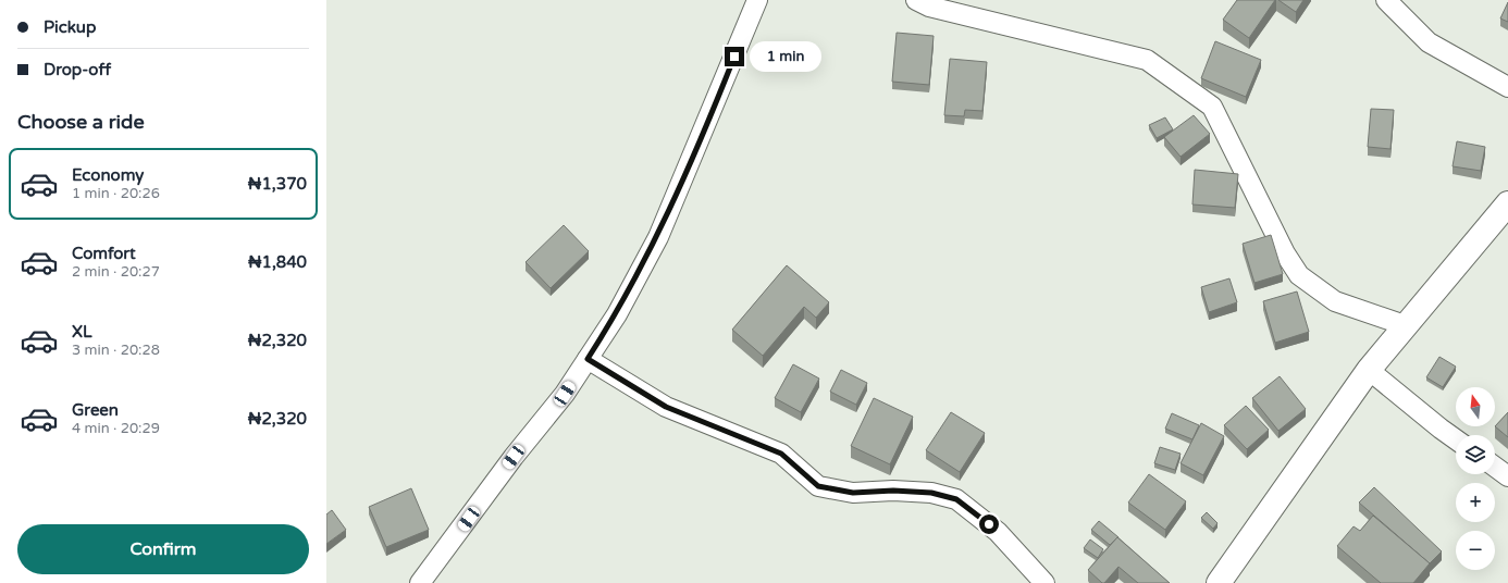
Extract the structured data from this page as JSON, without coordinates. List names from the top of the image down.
{
  "north": "top",
  "page": {
    "banner": ["Pickup", "Drop-off"],
    "bubble": "1 min",
    "heading": "Choose a ride",
    "list": [
      {
        "name": "Economy",
        "note": "1 min · 20:26",
        "value": "₦1,370"
      },
      {
        "name": "Comfort",
        "note": "2 min · 20:27",
        "value": "₦1,840"
      },
      {
        "name": "XL",
        "note": "3 min · 20:28",
        "value": "₦2,320"
      },
      {
        "name": "Green",
        "note": "4 min · 20:29",
        "value": "₦2,320"
      }
    ],
    "map_buttons": ["+", "−"],
    "buttons": "Confirm"
  }
}
